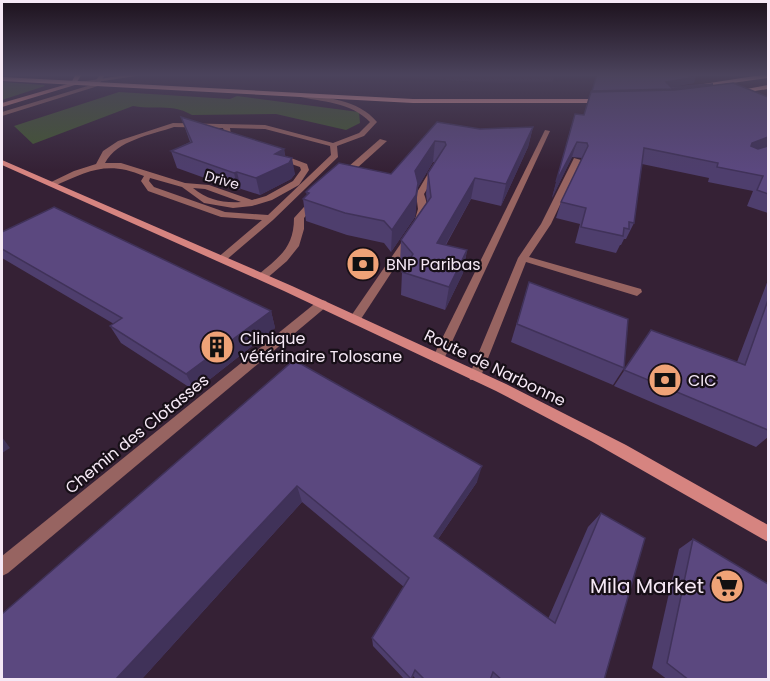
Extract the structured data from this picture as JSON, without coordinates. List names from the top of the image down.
{
  "streets": {
    "main road": ["Route de Narbonne"],
    "street": ["Drive", "Chemin des Clotasses"]
  },
  "crossings": [
    ["Route de Narbonne", "Chemin des Clotasses"]
  ],
  "places": {
    "bank": ["BNP Paribas", "CIC"],
    "building": ["Clinique vétérinaire Tolosane"],
    "supermarket": ["Mila Market"]
  }
}
